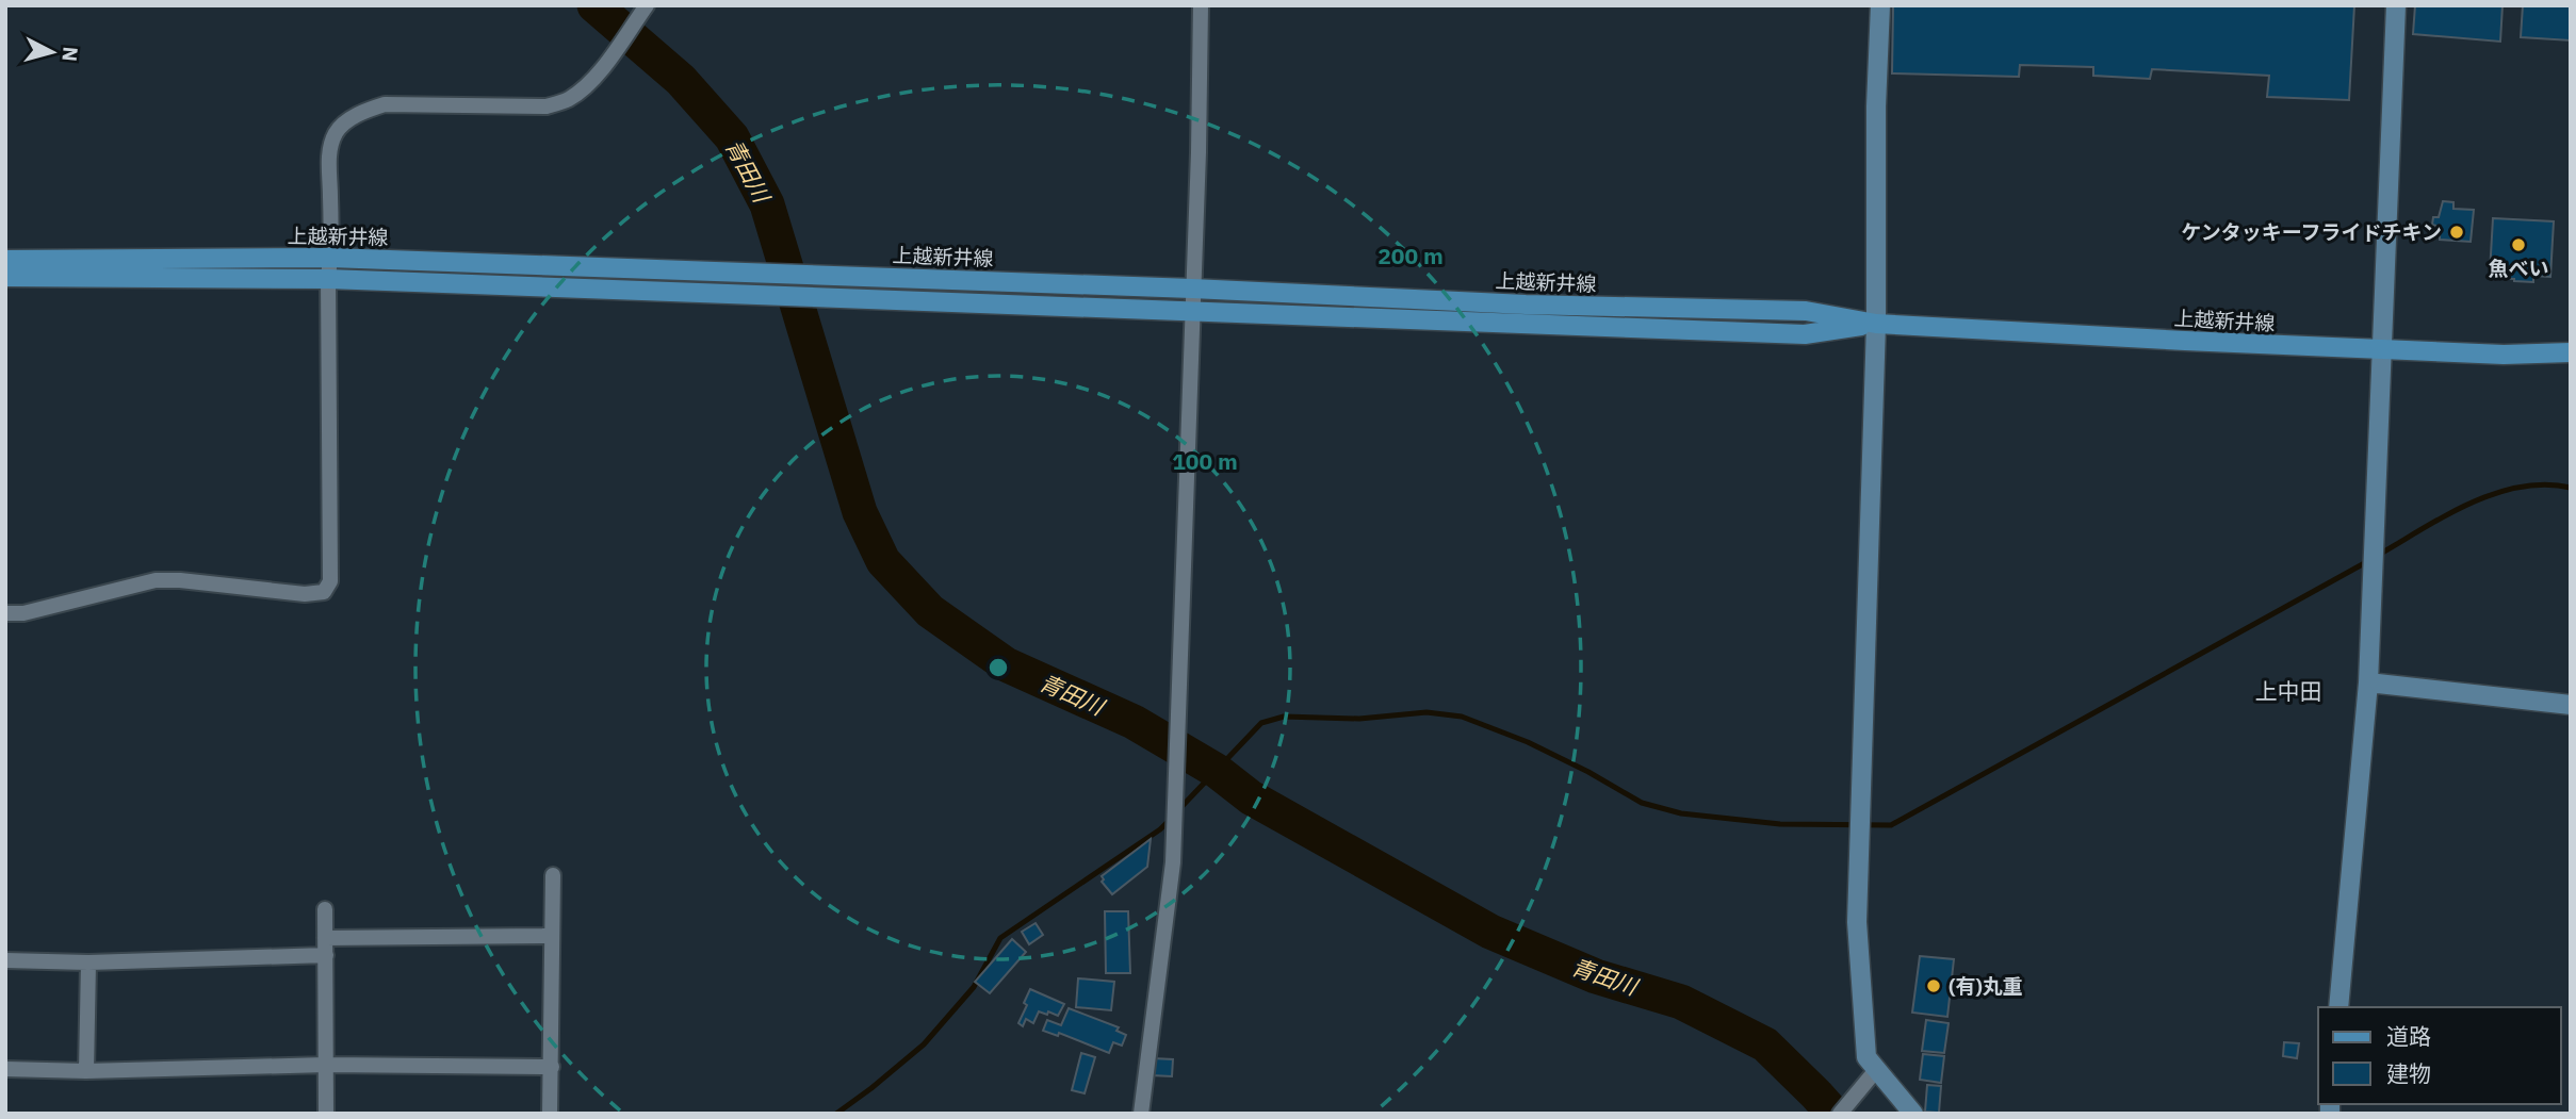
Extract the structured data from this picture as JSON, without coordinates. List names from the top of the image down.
{
  "streets": {
    "main road": ["上越新井線"]
  },
  "districts": ["上中田"],
  "water": ["青田川"],
  "places": ["ケンタッキーフライドチキン", "魚べい", "(有)丸重"],
  "legend": ["道路", "建物"],
  "north": "right",
  "rings": ["200 m", "100 m"]
}
